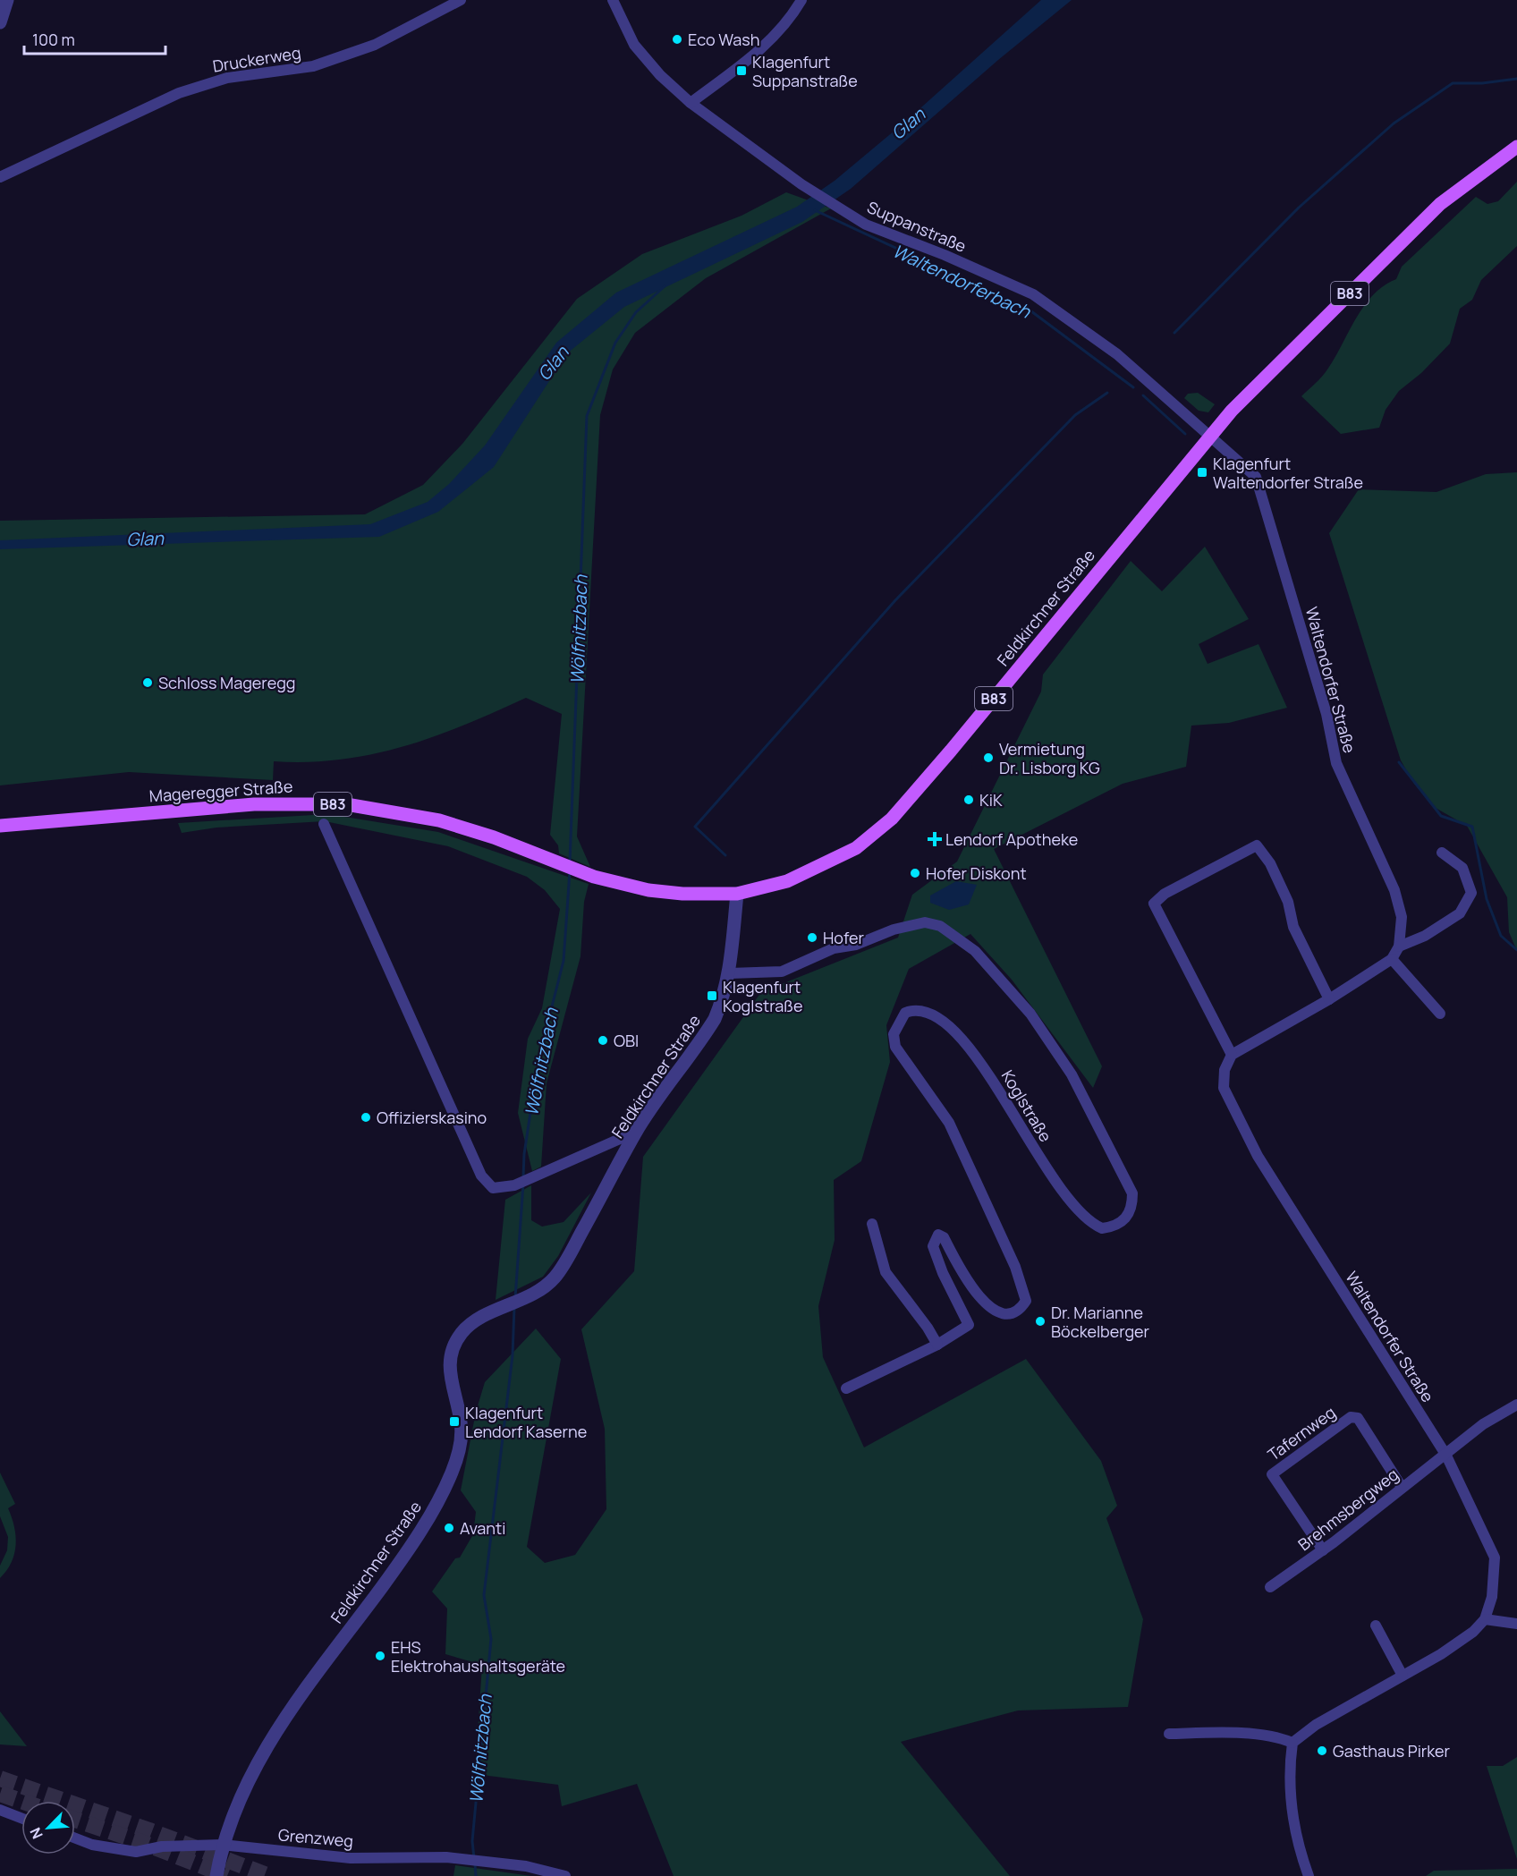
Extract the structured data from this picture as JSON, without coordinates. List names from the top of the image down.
{
  "streets": {
    "main road": ["B83", "Feldkirchner Straße", "Mageregger Straße"],
    "street": [
      "Druckerweg",
      "Suppanstraße",
      "Waltendorfer Straße",
      "Koglstraße",
      "Tafernweg",
      "Brehmsbergweg",
      "Grenzweg"
    ]
  },
  "crossings": [
    ["Suppanstraße", "Feldkirchner Straße"],
    ["Suppanstraße", "Waltendorfer Straße"],
    ["Feldkirchner Straße", "Waltendorfer Straße"],
    ["Feldkirchner Straße", "Mageregger Straße"],
    ["Feldkirchner Straße", "Koglstraße"],
    ["Feldkirchner Straße", "Grenzweg"],
    ["Waltendorfer Straße", "Brehmsbergweg"],
    ["Tafernweg", "Brehmsbergweg"]
  ],
  "water": ["Glan", "Waltendorferbach", "Wölfnitzbach"],
  "places": {
    "other": [
      "Eco Wash",
      "Schloss Mageregg",
      "Vermietung Dr. Lisborg KG",
      "KiK",
      "Hofer Diskont",
      "Hofer",
      "OBI",
      "Offizierskasino",
      "Dr. Marianne Böckelberger",
      "Avanti",
      "EHS Elektrohaushaltsgeräte",
      "Gasthaus Pirker"
    ],
    "transit": [
      "Klagenfurt Suppanstraße",
      "Klagenfurt Waltendorfer Straße",
      "Klagenfurt Koglstraße",
      "Klagenfurt Lendorf Kaserne"
    ],
    "health": ["Lendorf Apotheke"]
  },
  "scale_bar": "100 m",
  "north": "bottom left"
}
